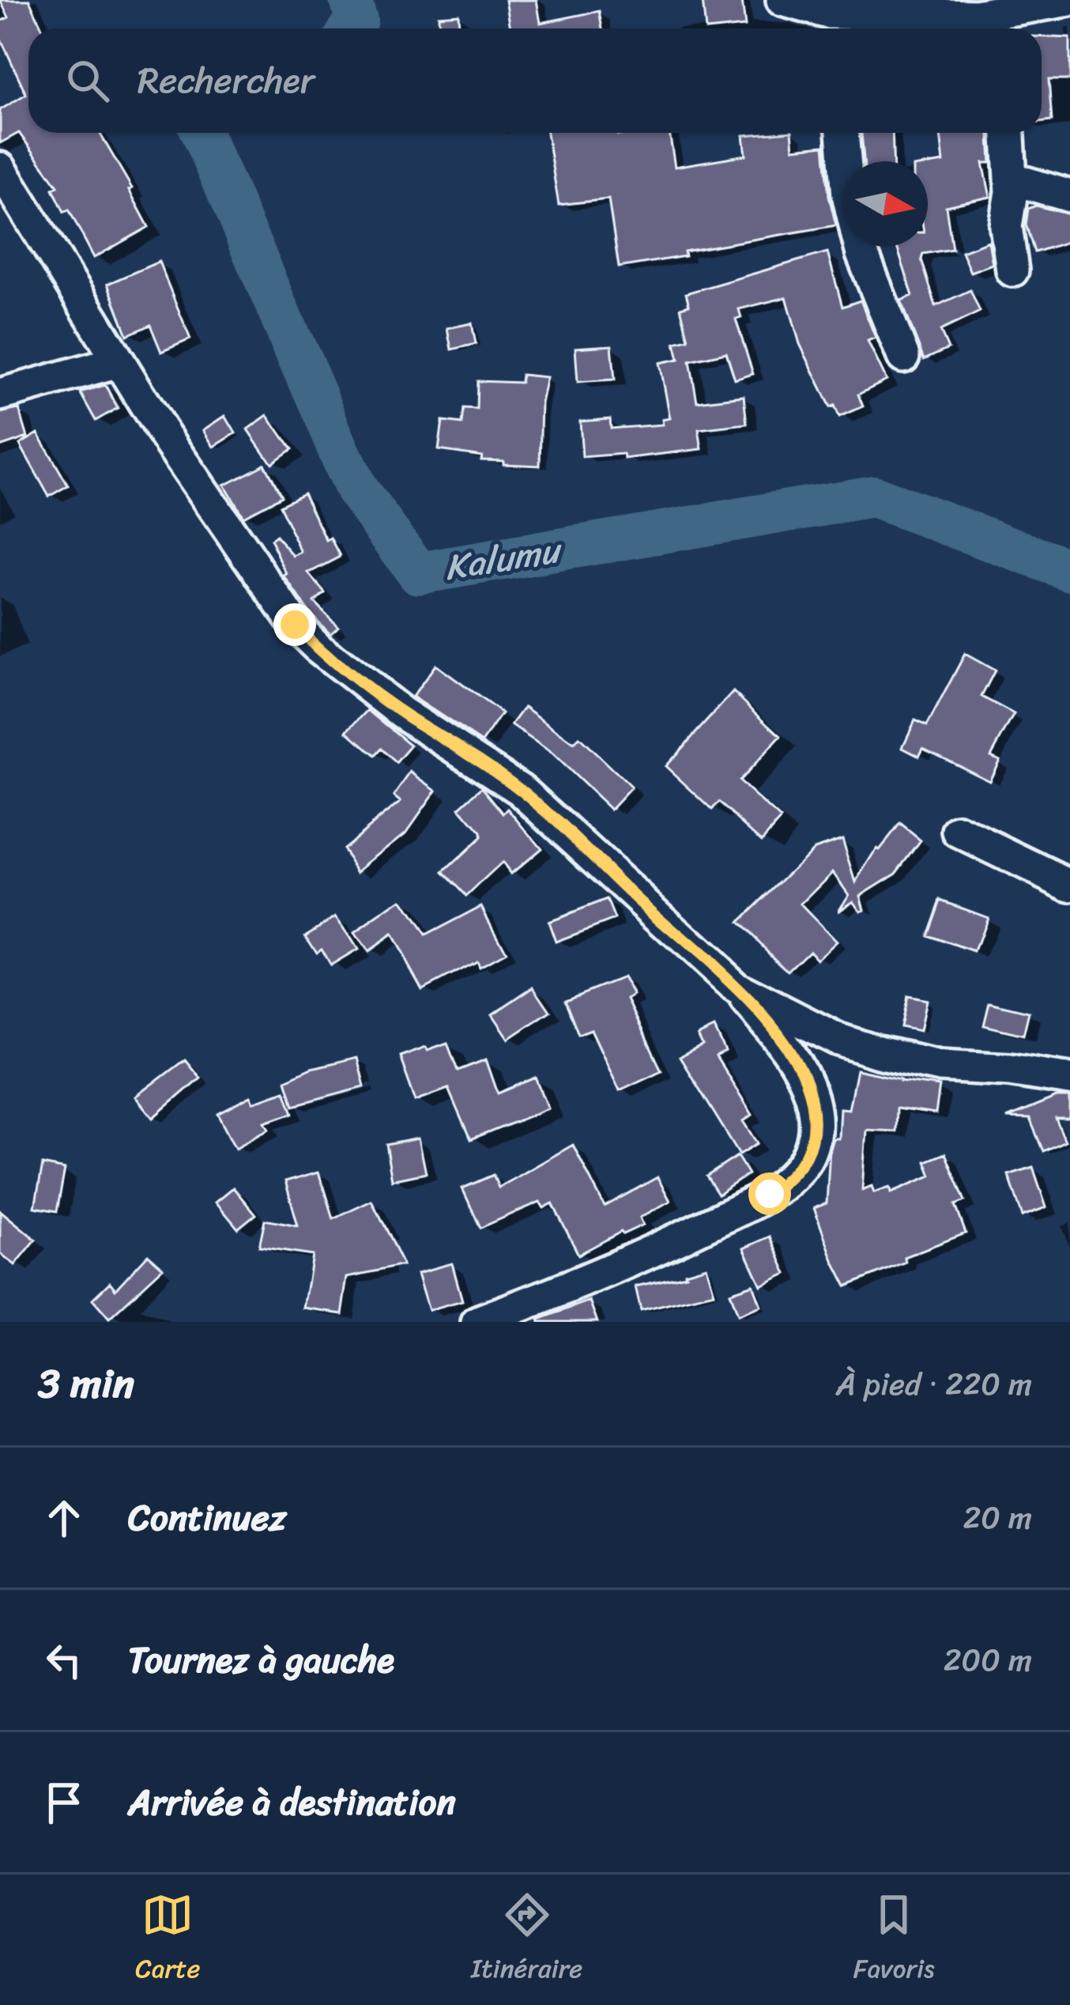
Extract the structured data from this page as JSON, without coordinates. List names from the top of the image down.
{
  "water": ["Kalumu"],
  "north": "right",
  "page": {
    "search": "Rechercher",
    "heading": ["3 min", "À pied · 220 m"],
    "list": [
      ["Continuez", "20 m"],
      ["Tournez à gauche", "200 m"],
      "Arrivée à destination"
    ],
    "nav": ["Carte", "Itinéraire", "Favoris"]
  }
}
